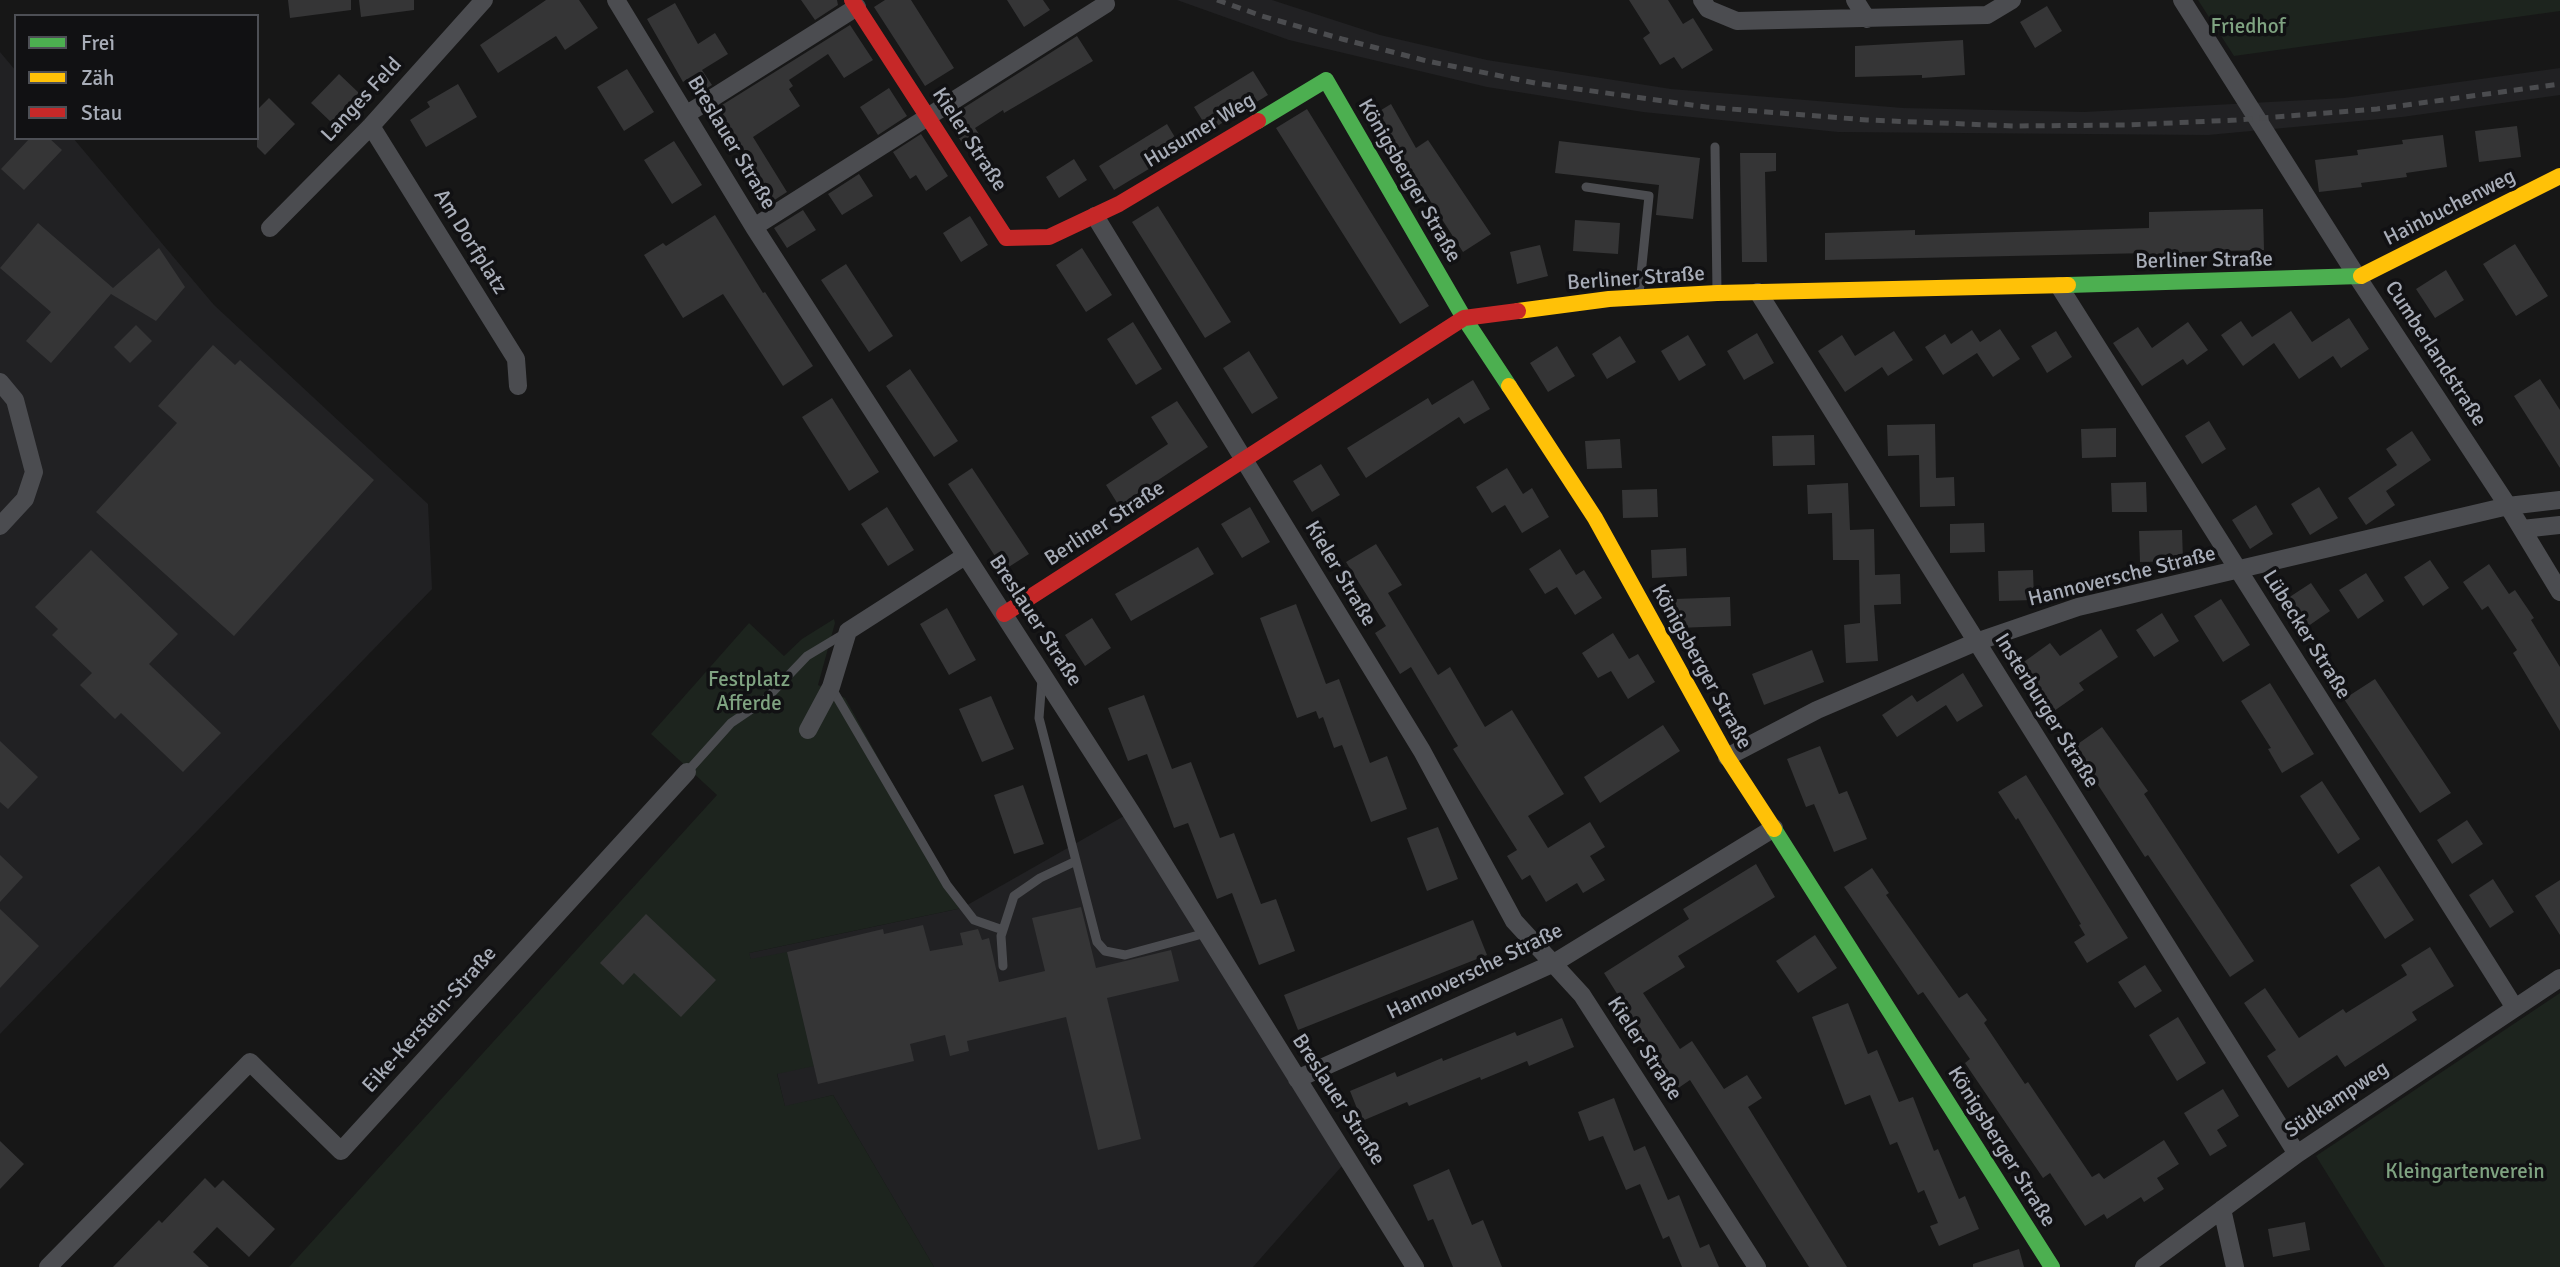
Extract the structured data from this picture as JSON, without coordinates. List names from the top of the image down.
{
  "streets": {
    "street": [
      "Langes Feld",
      "Husumer Weg",
      "Kieler Straße",
      "Breslauer Straße",
      "Königsberger Straße",
      "Hainbuchenweg",
      "Am Dorfplatz",
      "Berliner Straße",
      "Cumberlandstraße",
      "Hannoversche Straße",
      "Lübecker Straße",
      "Insterburger Straße",
      "Eike-Kerstein-Straße",
      "Südkampweg"
    ]
  },
  "crossings": [
    ["Langes Feld", "Am Dorfplatz"],
    ["Husumer Weg", "Kieler Straße"],
    ["Husumer Weg", "Königsberger Straße"],
    ["Kieler Straße", "Berliner Straße"],
    ["Kieler Straße", "Hannoversche Straße"],
    ["Breslauer Straße", "Berliner Straße"],
    ["Breslauer Straße", "Hannoversche Straße"],
    ["Königsberger Straße", "Berliner Straße"],
    ["Königsberger Straße", "Hannoversche Straße"],
    ["Hainbuchenweg", "Berliner Straße"],
    ["Hainbuchenweg", "Cumberlandstraße"],
    ["Berliner Straße", "Cumberlandstraße"],
    ["Berliner Straße", "Lübecker Straße"],
    ["Berliner Straße", "Insterburger Straße"],
    ["Cumberlandstraße", "Hannoversche Straße"],
    ["Hannoversche Straße", "Lübecker Straße"],
    ["Hannoversche Straße", "Insterburger Straße"],
    ["Lübecker Straße", "Südkampweg"],
    ["Insterburger Straße", "Südkampweg"]
  ],
  "parks": ["Friedhof", "Festplatz Afferde", "Kleingartenverein"],
  "legend": ["Frei", "Zäh", "Stau"]
}
